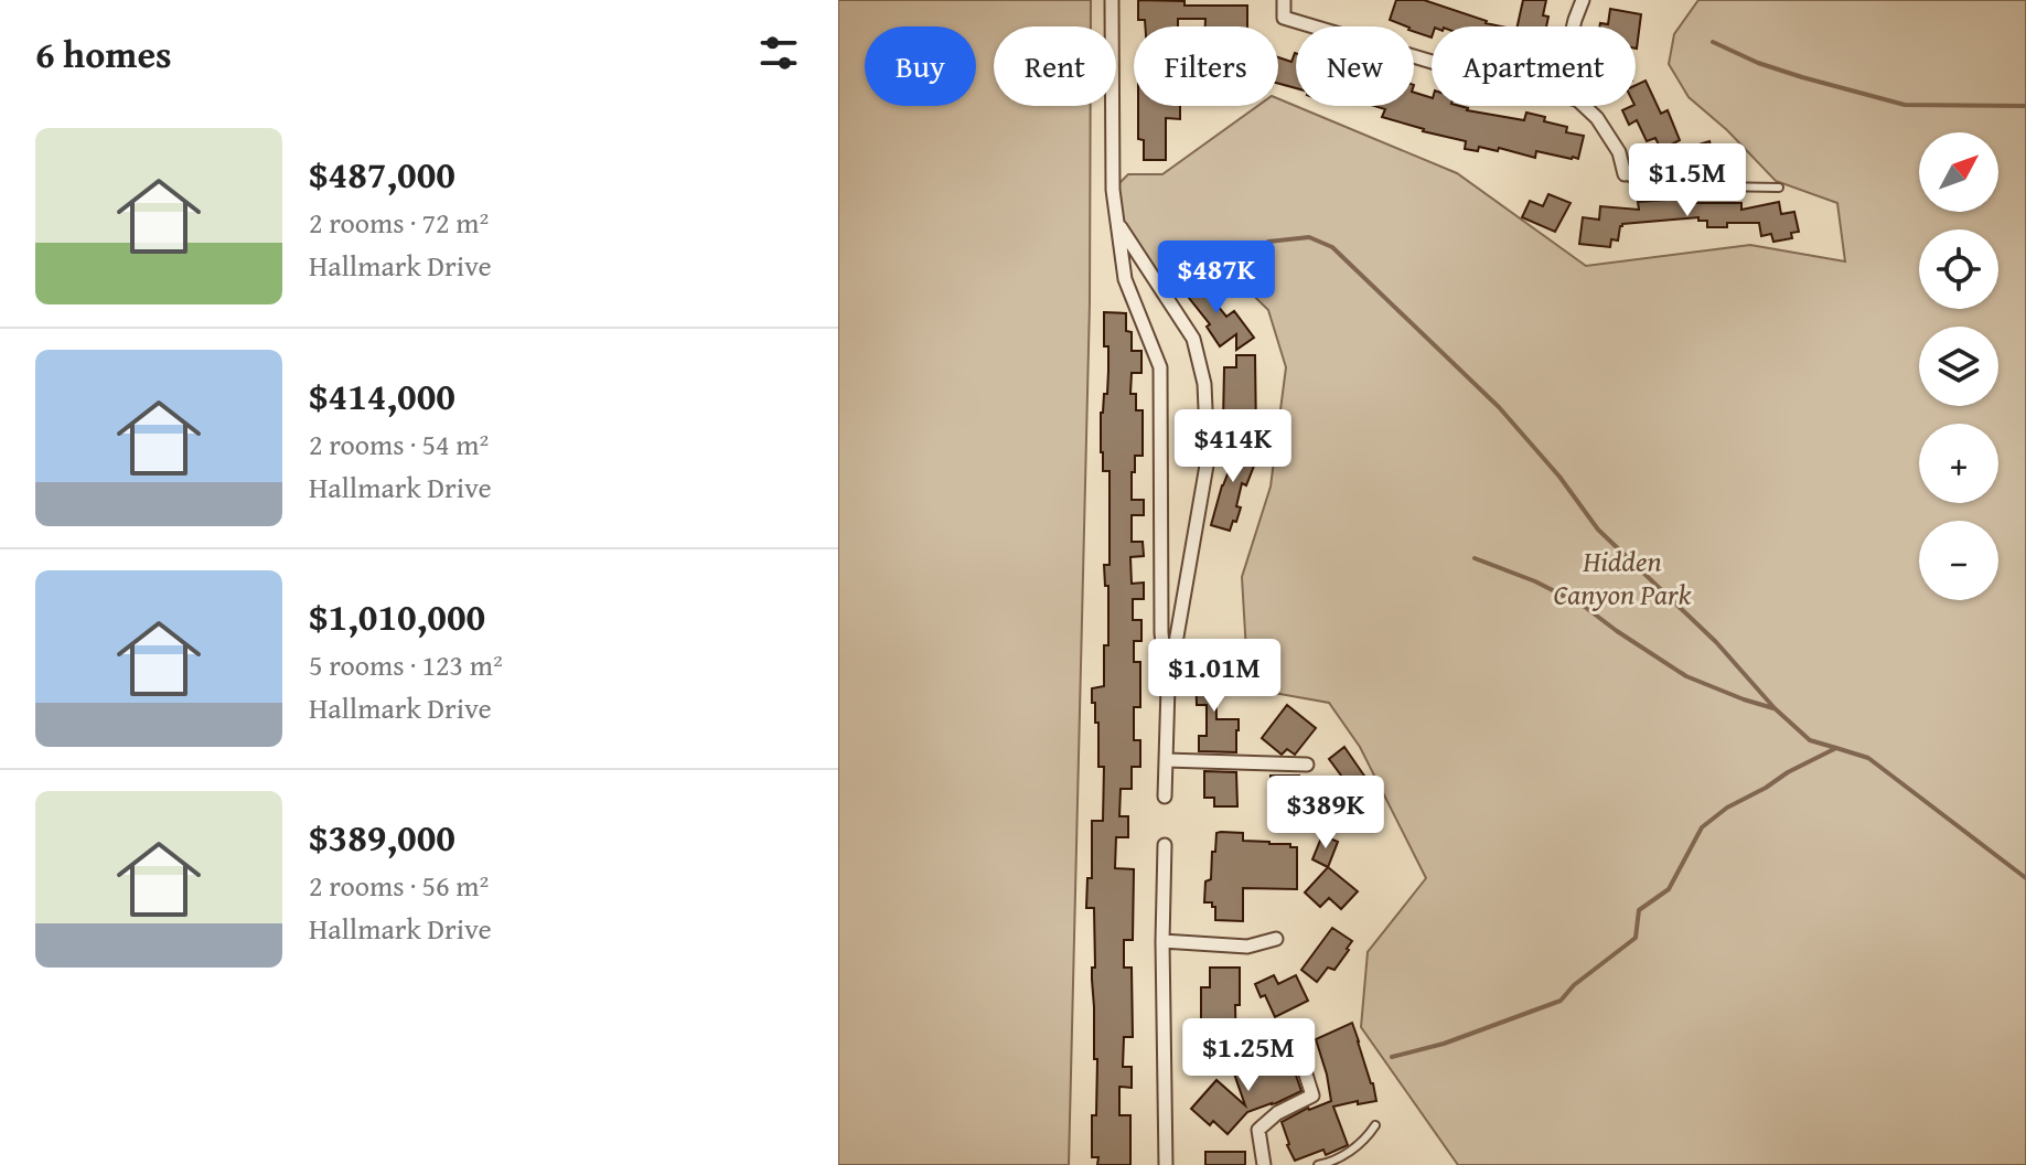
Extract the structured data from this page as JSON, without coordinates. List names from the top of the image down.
{
  "parks": ["Hidden Canyon Park"],
  "north": "top right",
  "page": {
    "heading": "6 homes",
    "chip": [
      "Buy",
      "Rent",
      "Filters",
      "New",
      "Apartment"
    ],
    "list": [
      {
        "name": "$487,000",
        "note": "2 rooms · 72 m² · Hallmark Drive"
      },
      {
        "name": "$414,000",
        "note": "2 rooms · 54 m² · Hallmark Drive"
      },
      {
        "name": "$1,010,000",
        "note": "5 rooms · 123 m² · Hallmark Drive"
      },
      {
        "name": "$389,000",
        "note": "2 rooms · 56 m² · Hallmark Drive"
      }
    ],
    "map_buttons": ["+", "−"],
    "price": [
      "$1.5M",
      "$487K",
      "$414K",
      "$1.01M",
      "$389K",
      "$1.25M"
    ]
  }
}
